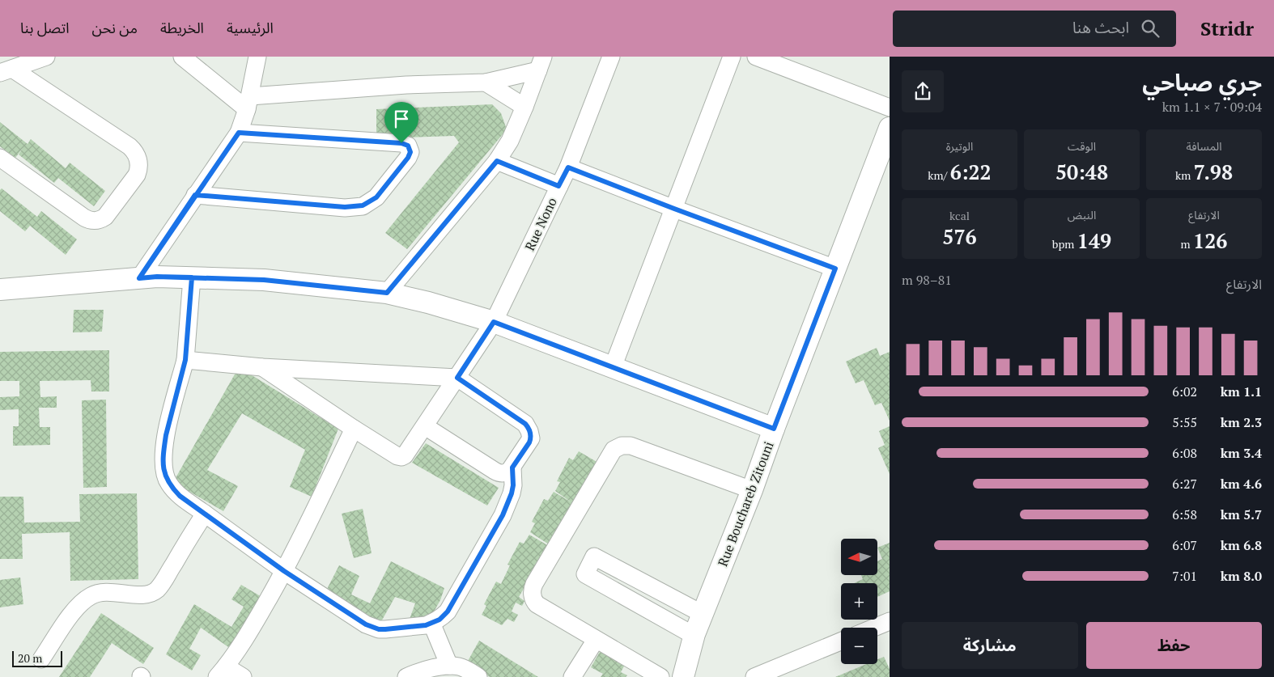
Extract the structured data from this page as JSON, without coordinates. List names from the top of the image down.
{
  "streets": {
    "street": ["Rue Nono", "Rue Bouchareb Zitouni"]
  },
  "scale_bar": "20 m",
  "north": "left",
  "page": {
    "header": "Stridr",
    "search": "ابحث هنا",
    "nav": [
      "الرئيسية",
      "الخريطة",
      "من نحن",
      "اتصل بنا"
    ],
    "heading": ["جري صباحي", "09:04 · 7 × 1.1 km"],
    "stats": [
      ["المسافة", "7.98 km"],
      ["الوقت", "50:48"],
      ["الوتيرة", "6:22 /km"],
      ["الارتفاع", "126 m"],
      ["النبض", "149 bpm"],
      ["kcal", "576"]
    ],
    "chart": ["الارتفاع", "81–98 m"],
    "list": [
      {
        "name": "1.1 km",
        "note": "6:02"
      },
      {
        "name": "2.3 km",
        "note": "5:55"
      },
      {
        "name": "3.4 km",
        "note": "6:08"
      },
      {
        "name": "4.6 km",
        "note": "6:27"
      },
      {
        "name": "5.7 km",
        "note": "6:58"
      },
      {
        "name": "6.8 km",
        "note": "6:07"
      },
      {
        "name": "8.0 km",
        "note": "7:01"
      }
    ],
    "map_buttons": ["+", "−"],
    "buttons": ["حفظ", "مشاركة"],
    "scale": "20 m"
  }
}
